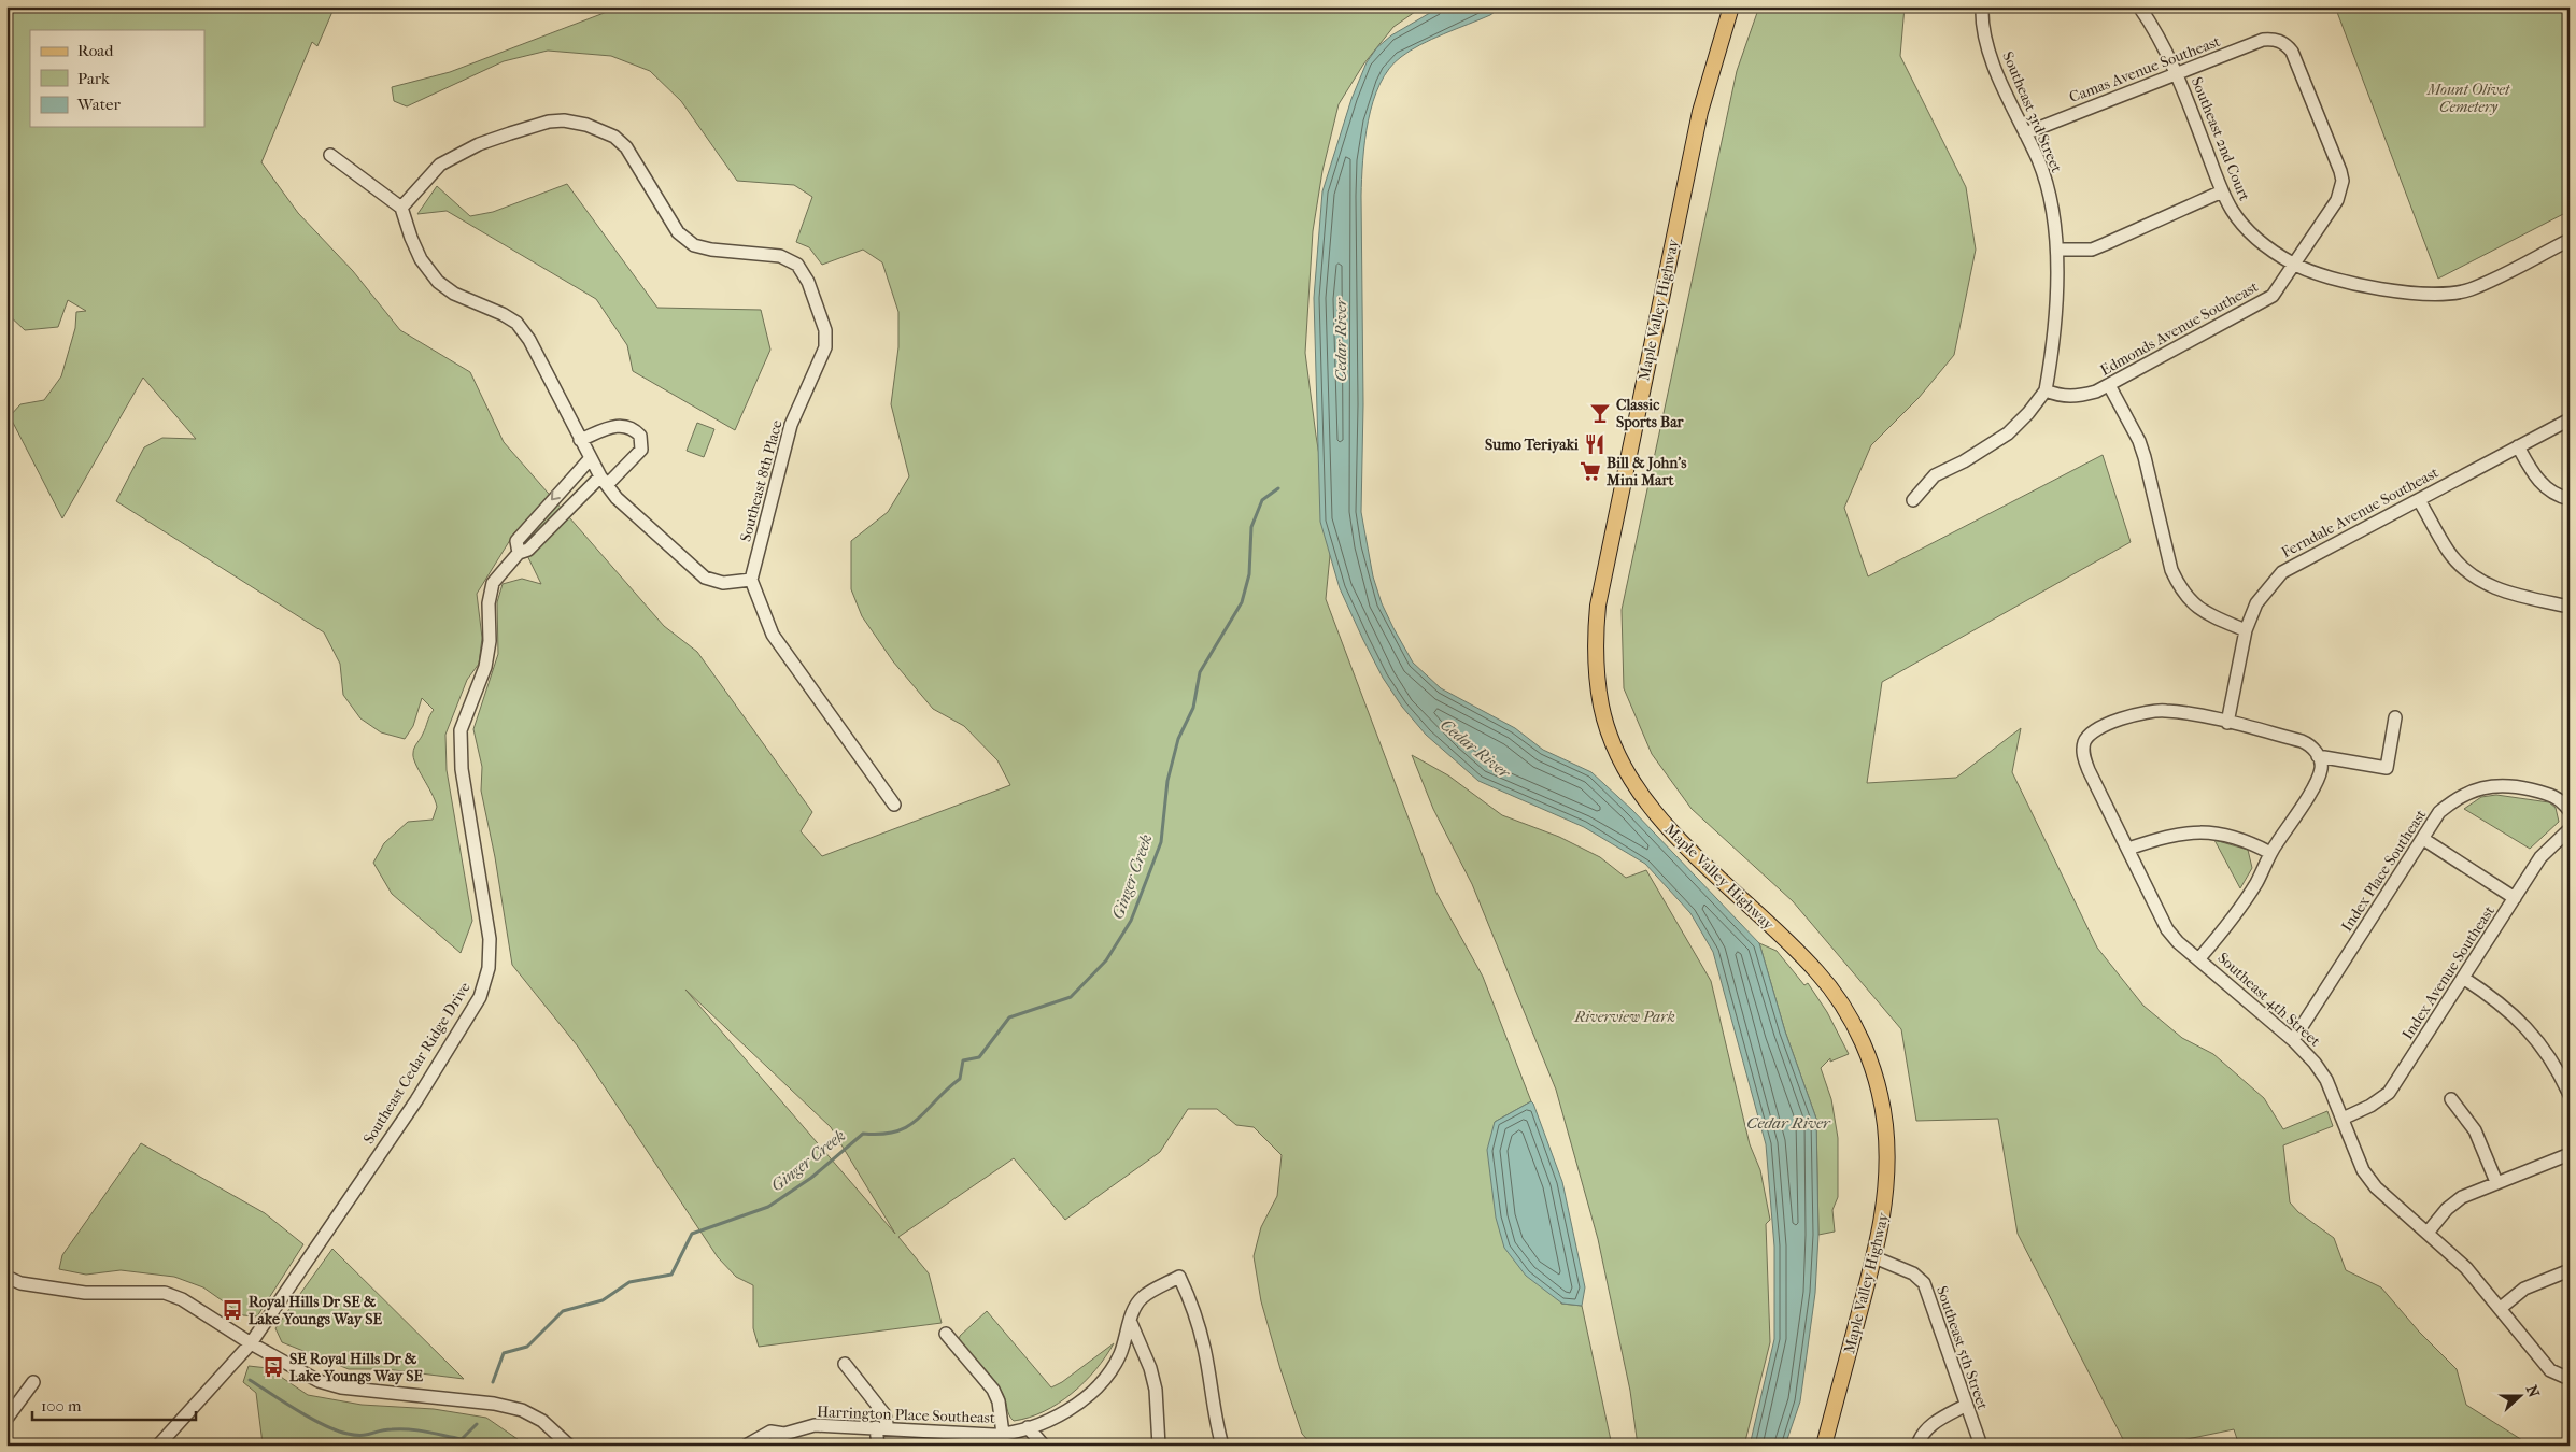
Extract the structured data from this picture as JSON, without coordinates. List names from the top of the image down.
{
  "streets": {
    "main road": ["Maple Valley Highway"],
    "street": [
      "Camas Avenue Southeast",
      "Southeast 3rd Street",
      "Southeast 2nd Court",
      "Edmonds Avenue Southeast",
      "Southeast 8th Place",
      "Ferndale Avenue Southeast",
      "Index Place Southeast",
      "Index Avenue Southeast",
      "Southeast 4th Street",
      "Southeast Cedar Ridge Drive",
      "Southeast 5th Street",
      "Harrington Place Southeast"
    ]
  },
  "crossings": [
    ["Camas Avenue Southeast", "Southeast 3rd Street"],
    ["Camas Avenue Southeast", "Southeast 2nd Court"],
    ["Camas Avenue Southeast", "Edmonds Avenue Southeast"],
    ["Southeast 3rd Street", "Edmonds Avenue Southeast"],
    ["Southeast 2nd Court", "Edmonds Avenue Southeast"],
    ["Maple Valley Highway", "Southeast 5th Street"],
    ["Ferndale Avenue Southeast", "Southeast 4th Street"],
    ["Index Place Southeast", "Southeast 4th Street"],
    ["Index Avenue Southeast", "Southeast 4th Street"]
  ],
  "water": ["Cedar River", "Ginger Creek"],
  "parks": ["Mount Olivet Cemetery", "Riverview Park"],
  "places": {
    "bar": ["Classic Sports Bar"],
    "restaurant": ["Sumo Teriyaki"],
    "supermarket": ["Bill & John's Mini Mart"],
    "bus stop": ["Royal Hills Dr SE & Lake Youngs Way SE", "SE Royal Hills Dr & Lake Youngs Way SE"]
  },
  "legend": ["Road", "Park", "Water"],
  "scale_bar": "100 m",
  "north": "right"
}
